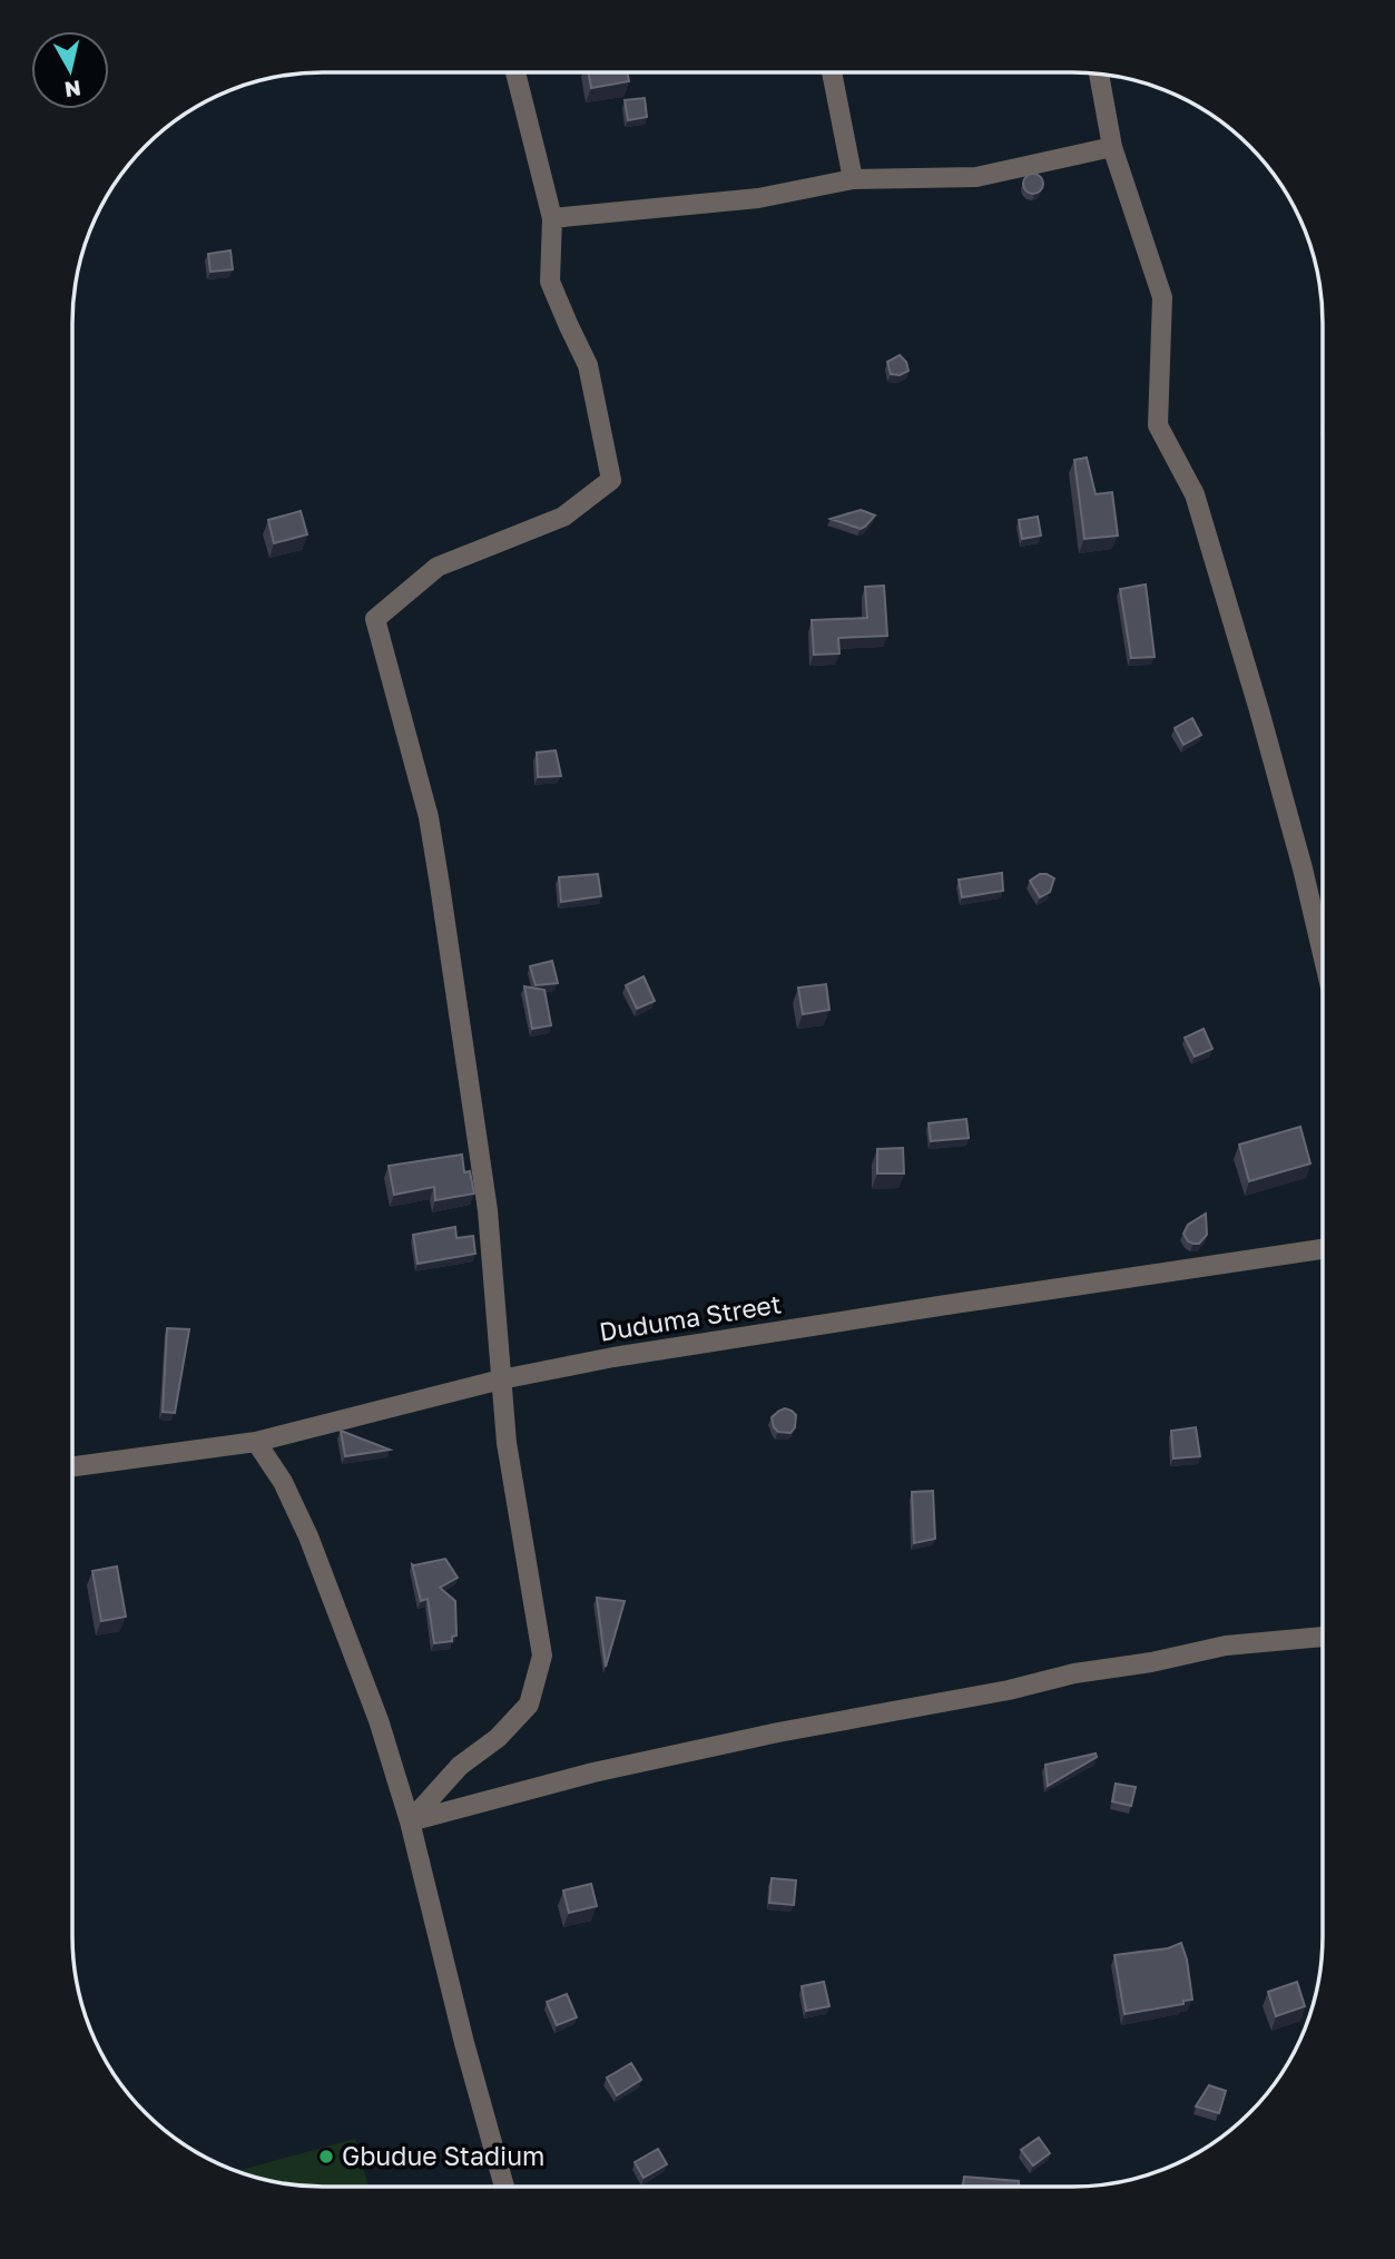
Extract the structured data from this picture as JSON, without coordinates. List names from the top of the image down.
{
  "streets": {
    "street": ["Duduma Street"]
  },
  "places": ["Gbudue Stadium"],
  "north": "bottom"
}
